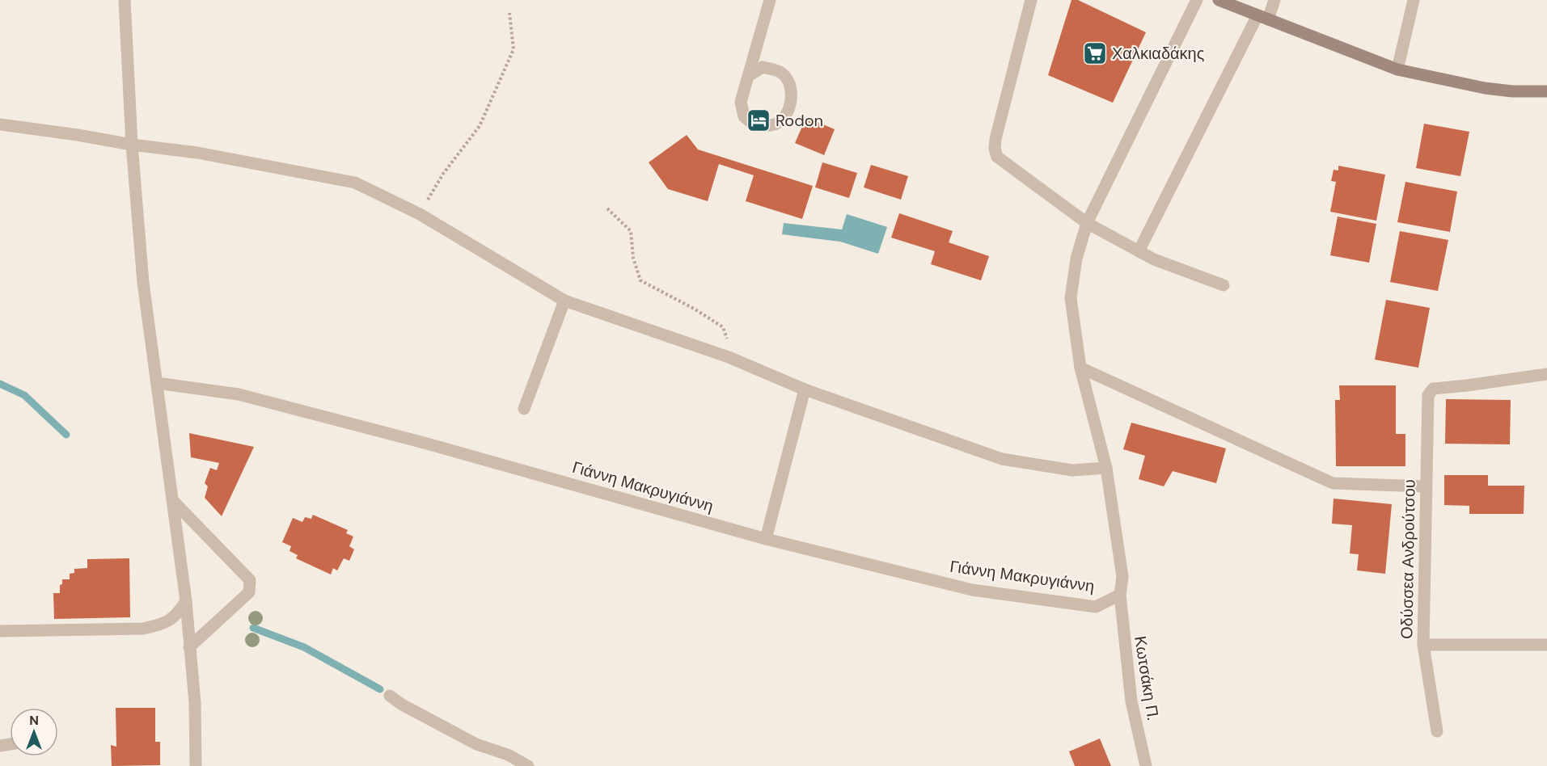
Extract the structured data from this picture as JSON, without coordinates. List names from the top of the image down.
{
  "streets": {
    "street": ["Γιάννη Μακρυγιάννη", "Οδύσσεα Ανδρούτσου", "Κωτσάκη Π."]
  },
  "crossings": [
    ["Γιάννη Μακρυγιάννη", "Κωτσάκη Π."]
  ],
  "places": {
    "supermarket": ["Χαλκιαδάκης"],
    "hotel": ["Rodon"]
  },
  "north": "top"
}
